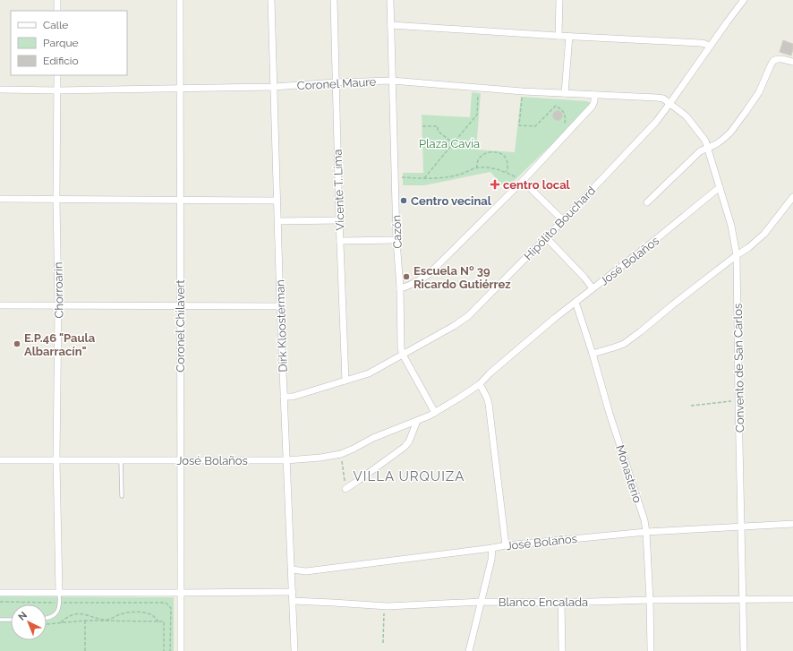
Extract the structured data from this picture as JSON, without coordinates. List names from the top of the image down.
{
  "streets": {
    "street": [
      "Coronel Maure",
      "Vicente T. Lima",
      "Hipólito Bouchard",
      "Cazón",
      "José Bolaños",
      "Chorroarin",
      "Coronel Chilavert",
      "Dirk Kloosterman",
      "Convento de San Carlos",
      "Monasterio",
      "Blanco Encalada"
    ]
  },
  "crossings": [
    ["Coronel Maure", "Vicente T. Lima"],
    ["Coronel Maure", "Hipólito Bouchard"],
    ["Coronel Maure", "Cazón"],
    ["Coronel Maure", "Chorroarin"],
    ["Coronel Maure", "Coronel Chilavert"],
    ["Coronel Maure", "Dirk Kloosterman"],
    ["Coronel Maure", "Convento de San Carlos"],
    ["Vicente T. Lima", "Hipólito Bouchard"],
    ["Hipólito Bouchard", "Cazón"],
    ["Hipólito Bouchard", "Dirk Kloosterman"],
    ["Hipólito Bouchard", "Convento de San Carlos"],
    ["Cazón", "José Bolaños"],
    ["José Bolaños", "Chorroarin"],
    ["José Bolaños", "Coronel Chilavert"],
    ["José Bolaños", "Dirk Kloosterman"],
    ["José Bolaños", "Convento de San Carlos"],
    ["José Bolaños", "Monasterio"],
    ["Dirk Kloosterman", "Blanco Encalada"],
    ["Convento de San Carlos", "Blanco Encalada"],
    ["Monasterio", "Blanco Encalada"]
  ],
  "districts": ["VILLA URQUIZA"],
  "parks": ["Plaza Cavia"],
  "places": {
    "health": ["centro local"],
    "other": ["Centro vecinal", "Escuela Nº 39 Ricardo Gutiérrez", "E.P.46 \"Paula Albarracín\""]
  },
  "legend": ["Calle", "Parque", "Edificio"],
  "north": "top left"
}
